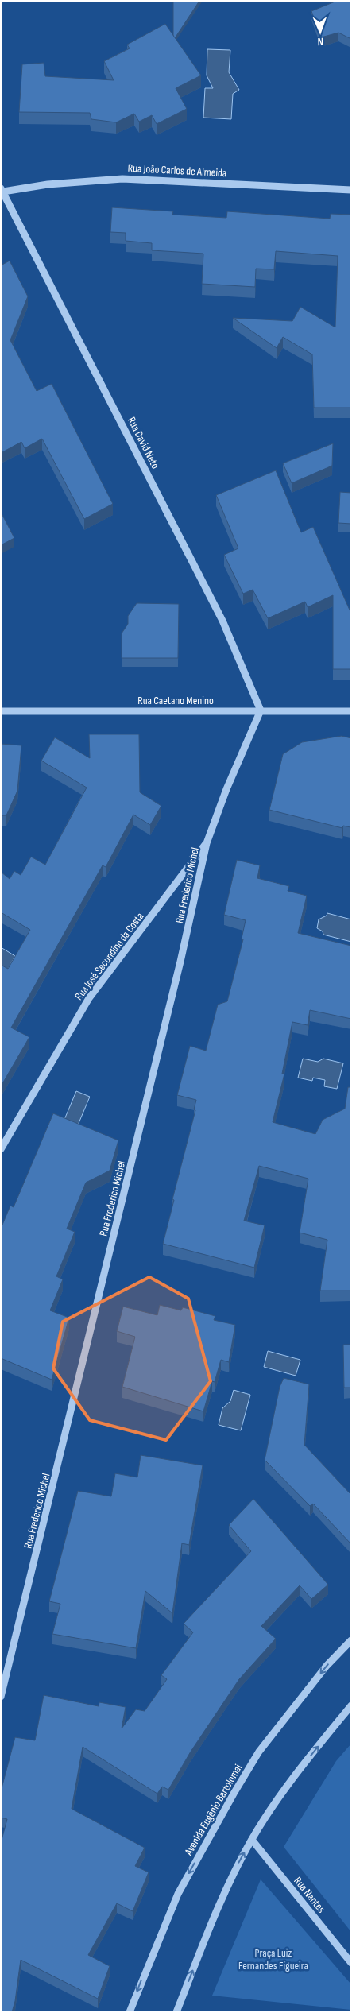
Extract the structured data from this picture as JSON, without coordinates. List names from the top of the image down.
{
  "streets": {
    "street": [
      "Rua João Carlos de Almeida",
      "Rua David Neto",
      "Rua Caetano Menino",
      "Rua Frederico Michel",
      "Rua José Secundino da Costa",
      "Avenida Eugênio Bartolomai",
      "Rua Nantes"
    ]
  },
  "crossings": [
    ["Rua João Carlos de Almeida", "Rua David Neto"],
    ["Rua David Neto", "Rua Caetano Menino"],
    ["Rua David Neto", "Rua Frederico Michel"],
    ["Rua Caetano Menino", "Rua Frederico Michel"],
    ["Rua Frederico Michel", "Rua José Secundino da Costa"]
  ],
  "parks": ["Praça Luiz Fernandes Figueira"],
  "north": "bottom"
}
